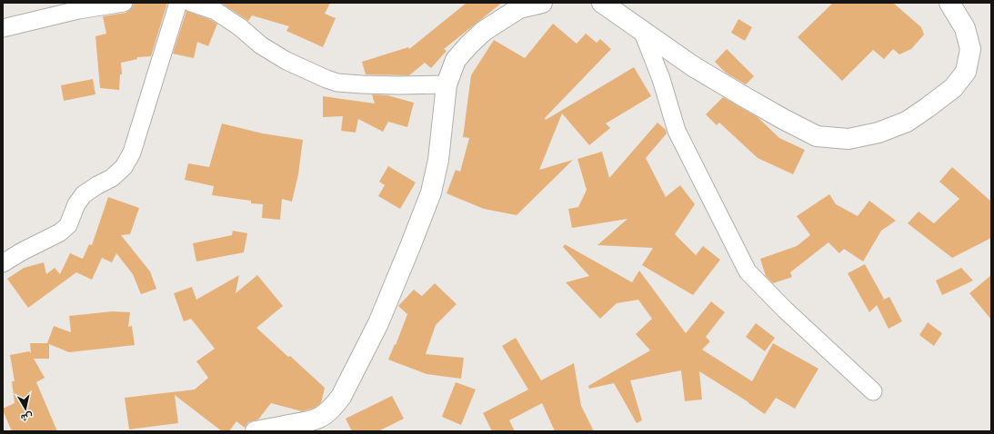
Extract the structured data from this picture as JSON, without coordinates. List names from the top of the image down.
{
  "north": "bottom"
}
